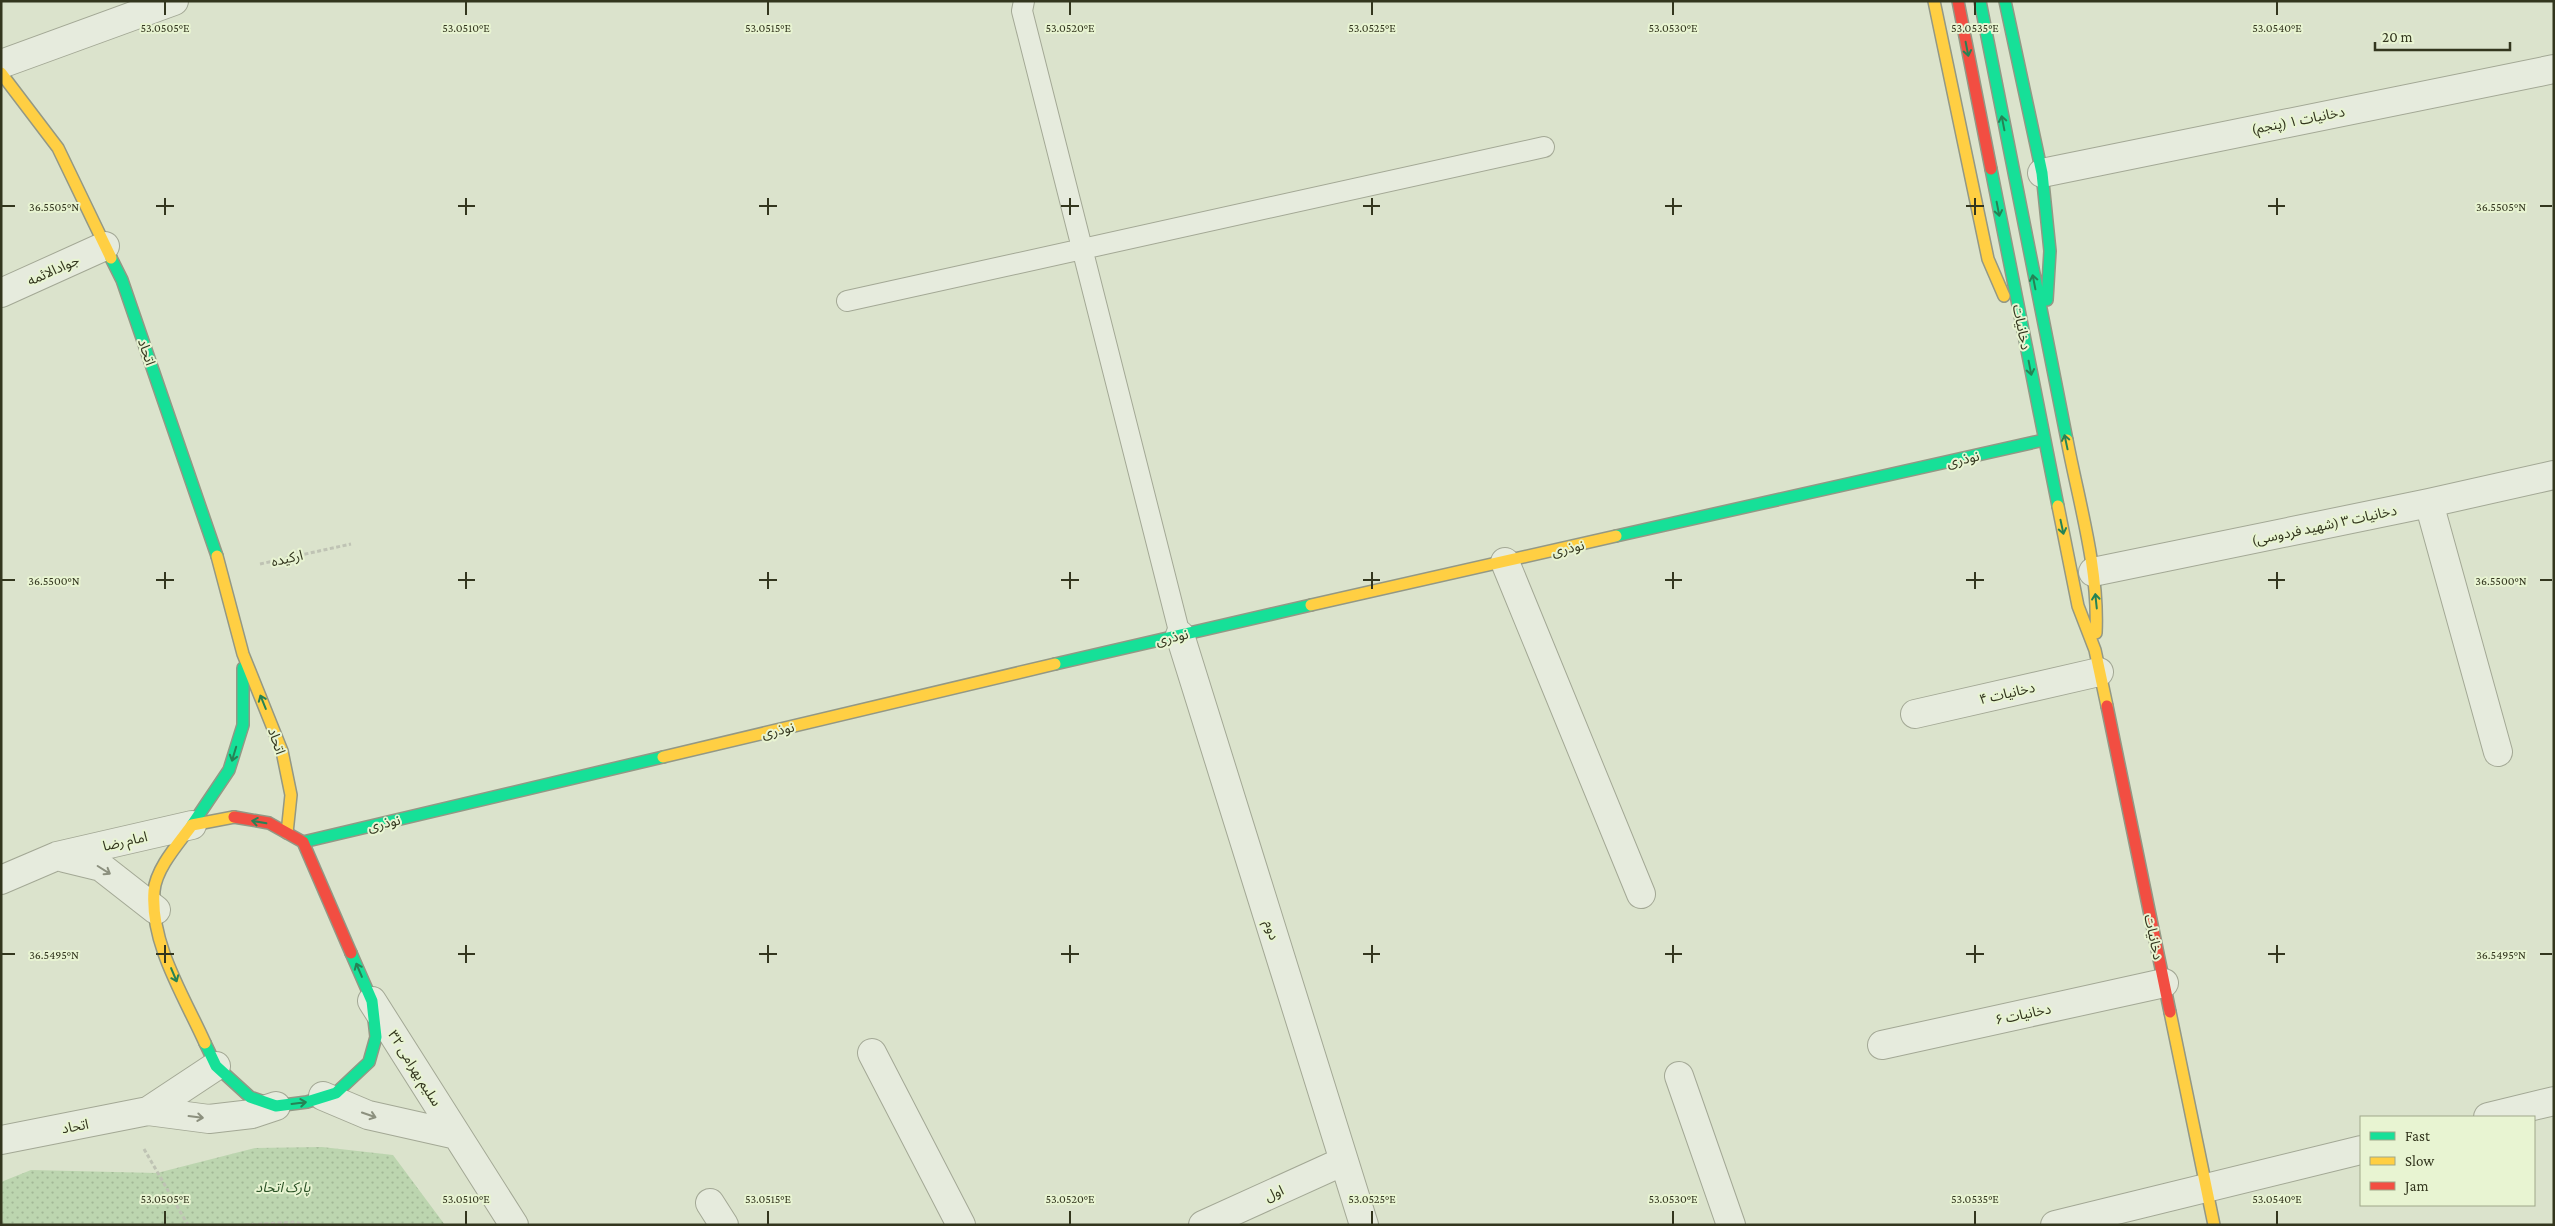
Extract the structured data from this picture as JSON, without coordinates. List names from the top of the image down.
{
  "streets": {
    "street": [
      "دخانیات ۱ (پنجم)",
      "جوادالائمه",
      "دخانیات",
      "اتحاد",
      "نوذری",
      "دخانیات ۳ (شهید فردوسی)",
      "دخانیات ۴",
      "امام رضا",
      "دوم",
      "دخانیات ۶",
      "سلیم بهرامی ۳۲",
      "اول"
    ],
    "path": ["ارکیده"]
  },
  "crossings": [
    ["جوادالائمه", "اتحاد"],
    ["دخانیات", "نوذری"],
    ["دخانیات", "دخانیات ۳ (شهید فردوسی)"],
    ["دخانیات", "دخانیات ۴"],
    ["دخانیات", "دخانیات ۶"],
    ["اتحاد", "ارکیده"],
    ["اتحاد", "امام رضا"],
    ["نوذری", "دوم"],
    ["دوم", "اول"]
  ],
  "one_way": ["امام رضا"],
  "parks": ["پارک اتحاد"],
  "legend": ["Fast", "Slow", "Jam"],
  "scale_bar": "20 m",
  "coordinates": [
    "53.0505°E",
    "53.0510°E",
    "53.0515°E",
    "53.0520°E",
    "53.0525°E",
    "53.0530°E",
    "53.0535°E",
    "53.0540°E",
    "36.5505°N",
    "36.5500°N",
    "36.5495°N"
  ]
}
